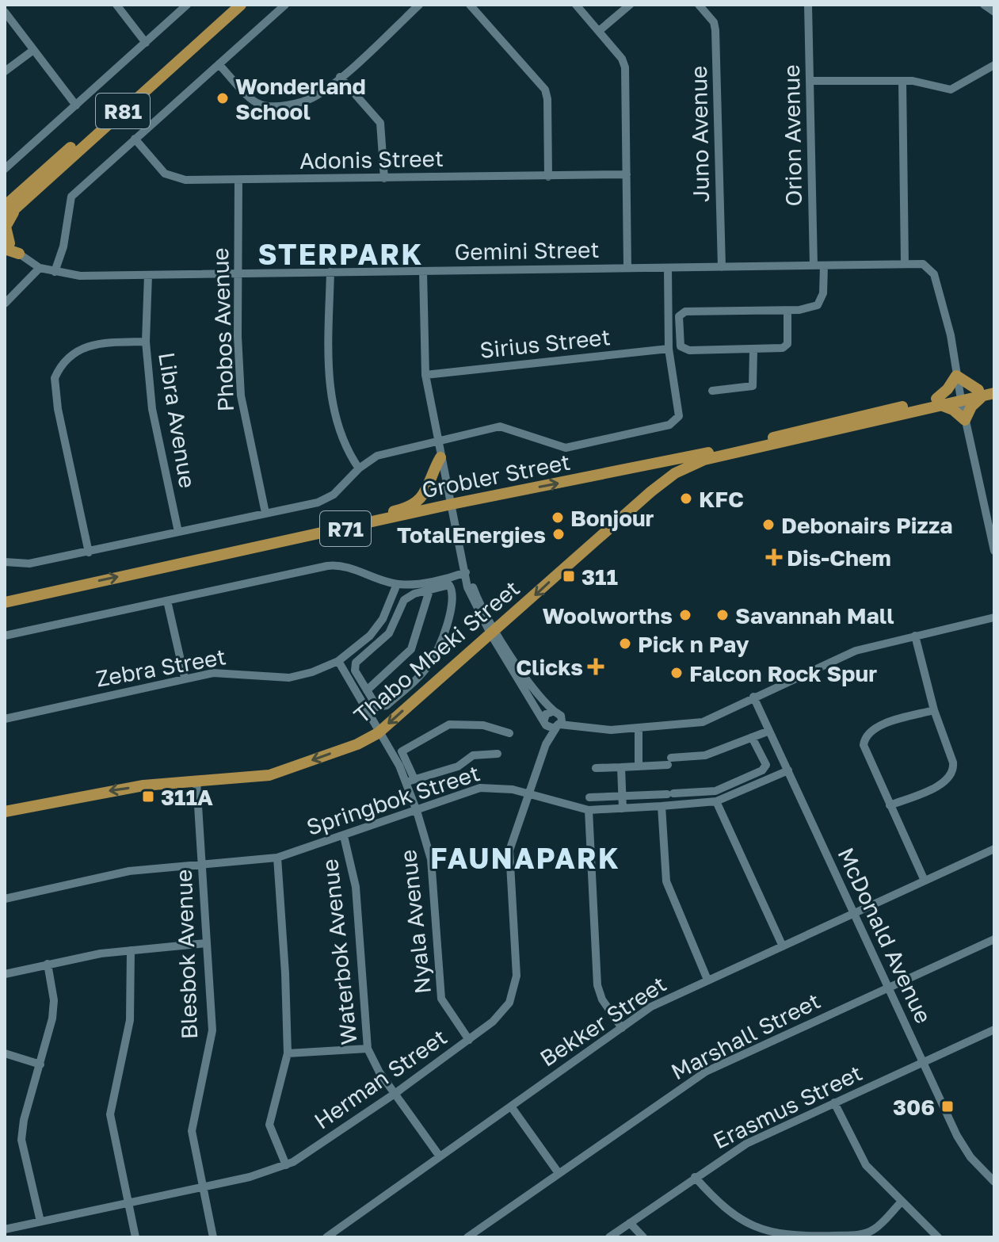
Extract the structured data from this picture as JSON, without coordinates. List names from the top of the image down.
{
  "streets": {
    "main road": [
      "R81",
      "Grobler Street",
      "R71",
      "Thabo Mbeki Street"
    ],
    "street": [
      "Juno Avenue",
      "Orion Avenue",
      "Adonis Street",
      "Gemini Street",
      "Phobos Avenue",
      "Sirius Street",
      "Libra Avenue",
      "Zebra Street",
      "Springbok Street",
      "Nyala Avenue",
      "McDonald Avenue",
      "Waterbok Avenue",
      "Blesbok Avenue",
      "Bekker Street",
      "Marshall Street",
      "Herman Street",
      "Erasmus Street"
    ]
  },
  "crossings": [
    ["Juno Avenue", "Gemini Street"],
    ["Orion Avenue", "Gemini Street"],
    ["Adonis Street", "Phobos Avenue"],
    ["Gemini Street", "Phobos Avenue"],
    ["Gemini Street", "Libra Avenue"],
    ["Gemini Street", "Grobler Street"],
    ["Phobos Avenue", "Grobler Street"],
    ["Sirius Street", "Grobler Street"],
    ["Libra Avenue", "Grobler Street"],
    ["Grobler Street", "Thabo Mbeki Street"],
    ["Thabo Mbeki Street", "Nyala Avenue"],
    ["Thabo Mbeki Street", "Blesbok Avenue"],
    ["Zebra Street", "Nyala Avenue"],
    ["Springbok Street", "Nyala Avenue"],
    ["Springbok Street", "McDonald Avenue"],
    ["Springbok Street", "Waterbok Avenue"],
    ["Springbok Street", "Blesbok Avenue"],
    ["Springbok Street", "Herman Street"],
    ["Nyala Avenue", "Herman Street"],
    ["McDonald Avenue", "Bekker Street"],
    ["McDonald Avenue", "Marshall Street"],
    ["McDonald Avenue", "Erasmus Street"],
    ["Waterbok Avenue", "Bekker Street"],
    ["Waterbok Avenue", "Herman Street"],
    ["Blesbok Avenue", "Herman Street"]
  ],
  "one_way": ["Thabo Mbeki Street"],
  "districts": ["STERPARK", "FAUNAPARK"],
  "places": {
    "other": [
      "Wonderland School",
      "KFC",
      "Bonjour",
      "Debonairs Pizza",
      "TotalEnergies",
      "Woolworths",
      "Savannah Mall",
      "Pick n Pay",
      "Falcon Rock Spur"
    ],
    "health": ["Dis-Chem", "Clicks"],
    "transit": ["311", "311A", "306"]
  }
}
